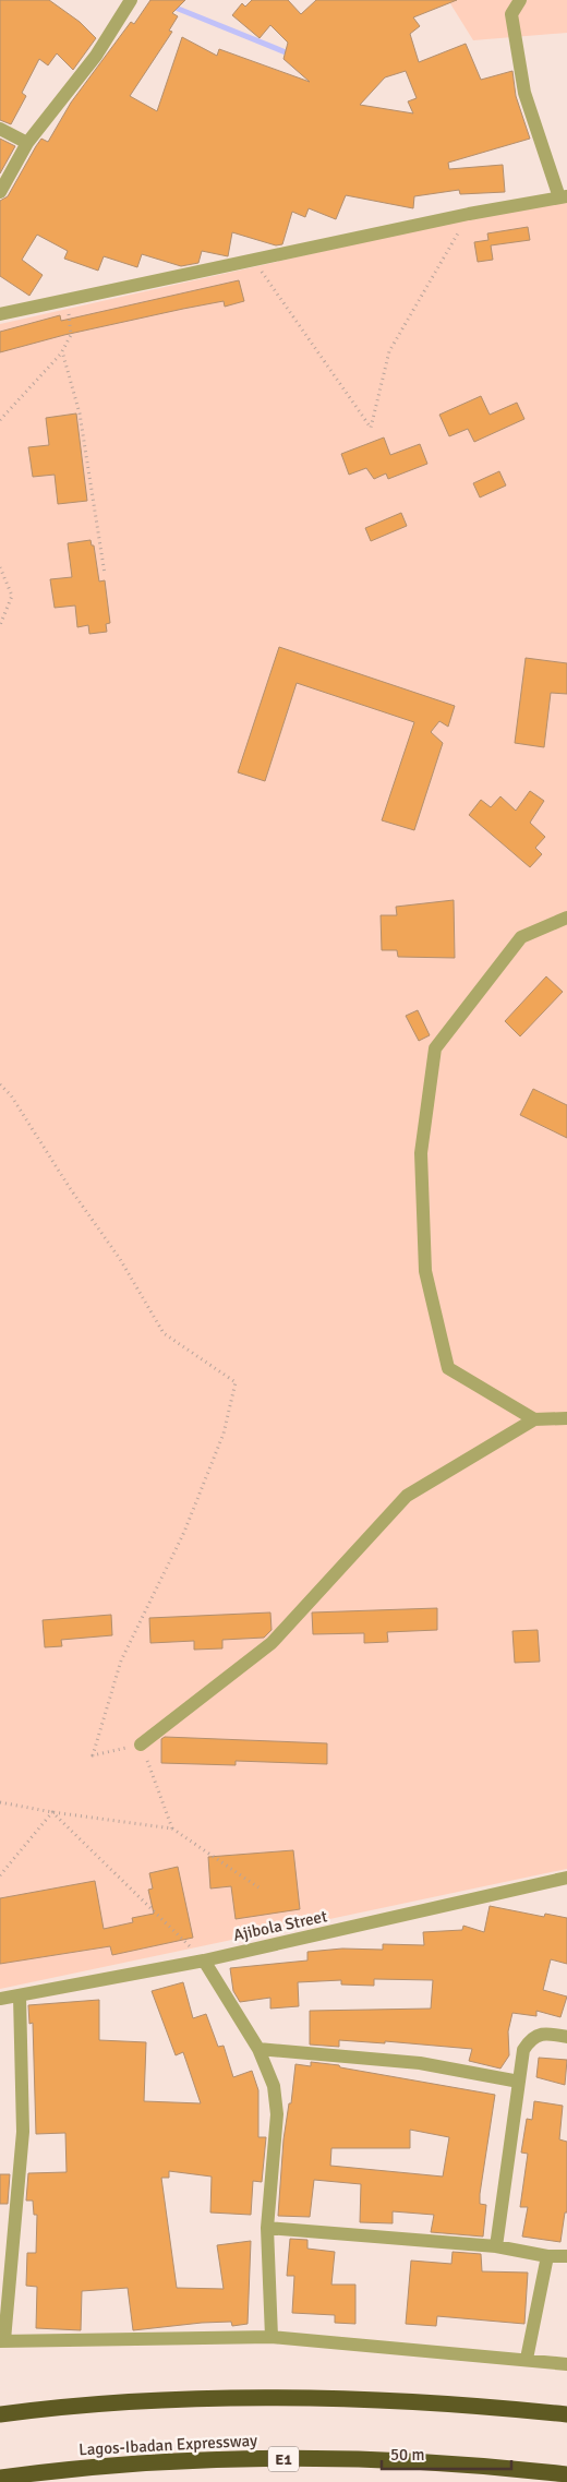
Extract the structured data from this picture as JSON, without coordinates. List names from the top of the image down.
{
  "streets": {
    "highway": ["Lagos-Ibadan Expressway", "E1"],
    "street": ["Ajibola Street"]
  },
  "scale_bar": "50 m"
}
